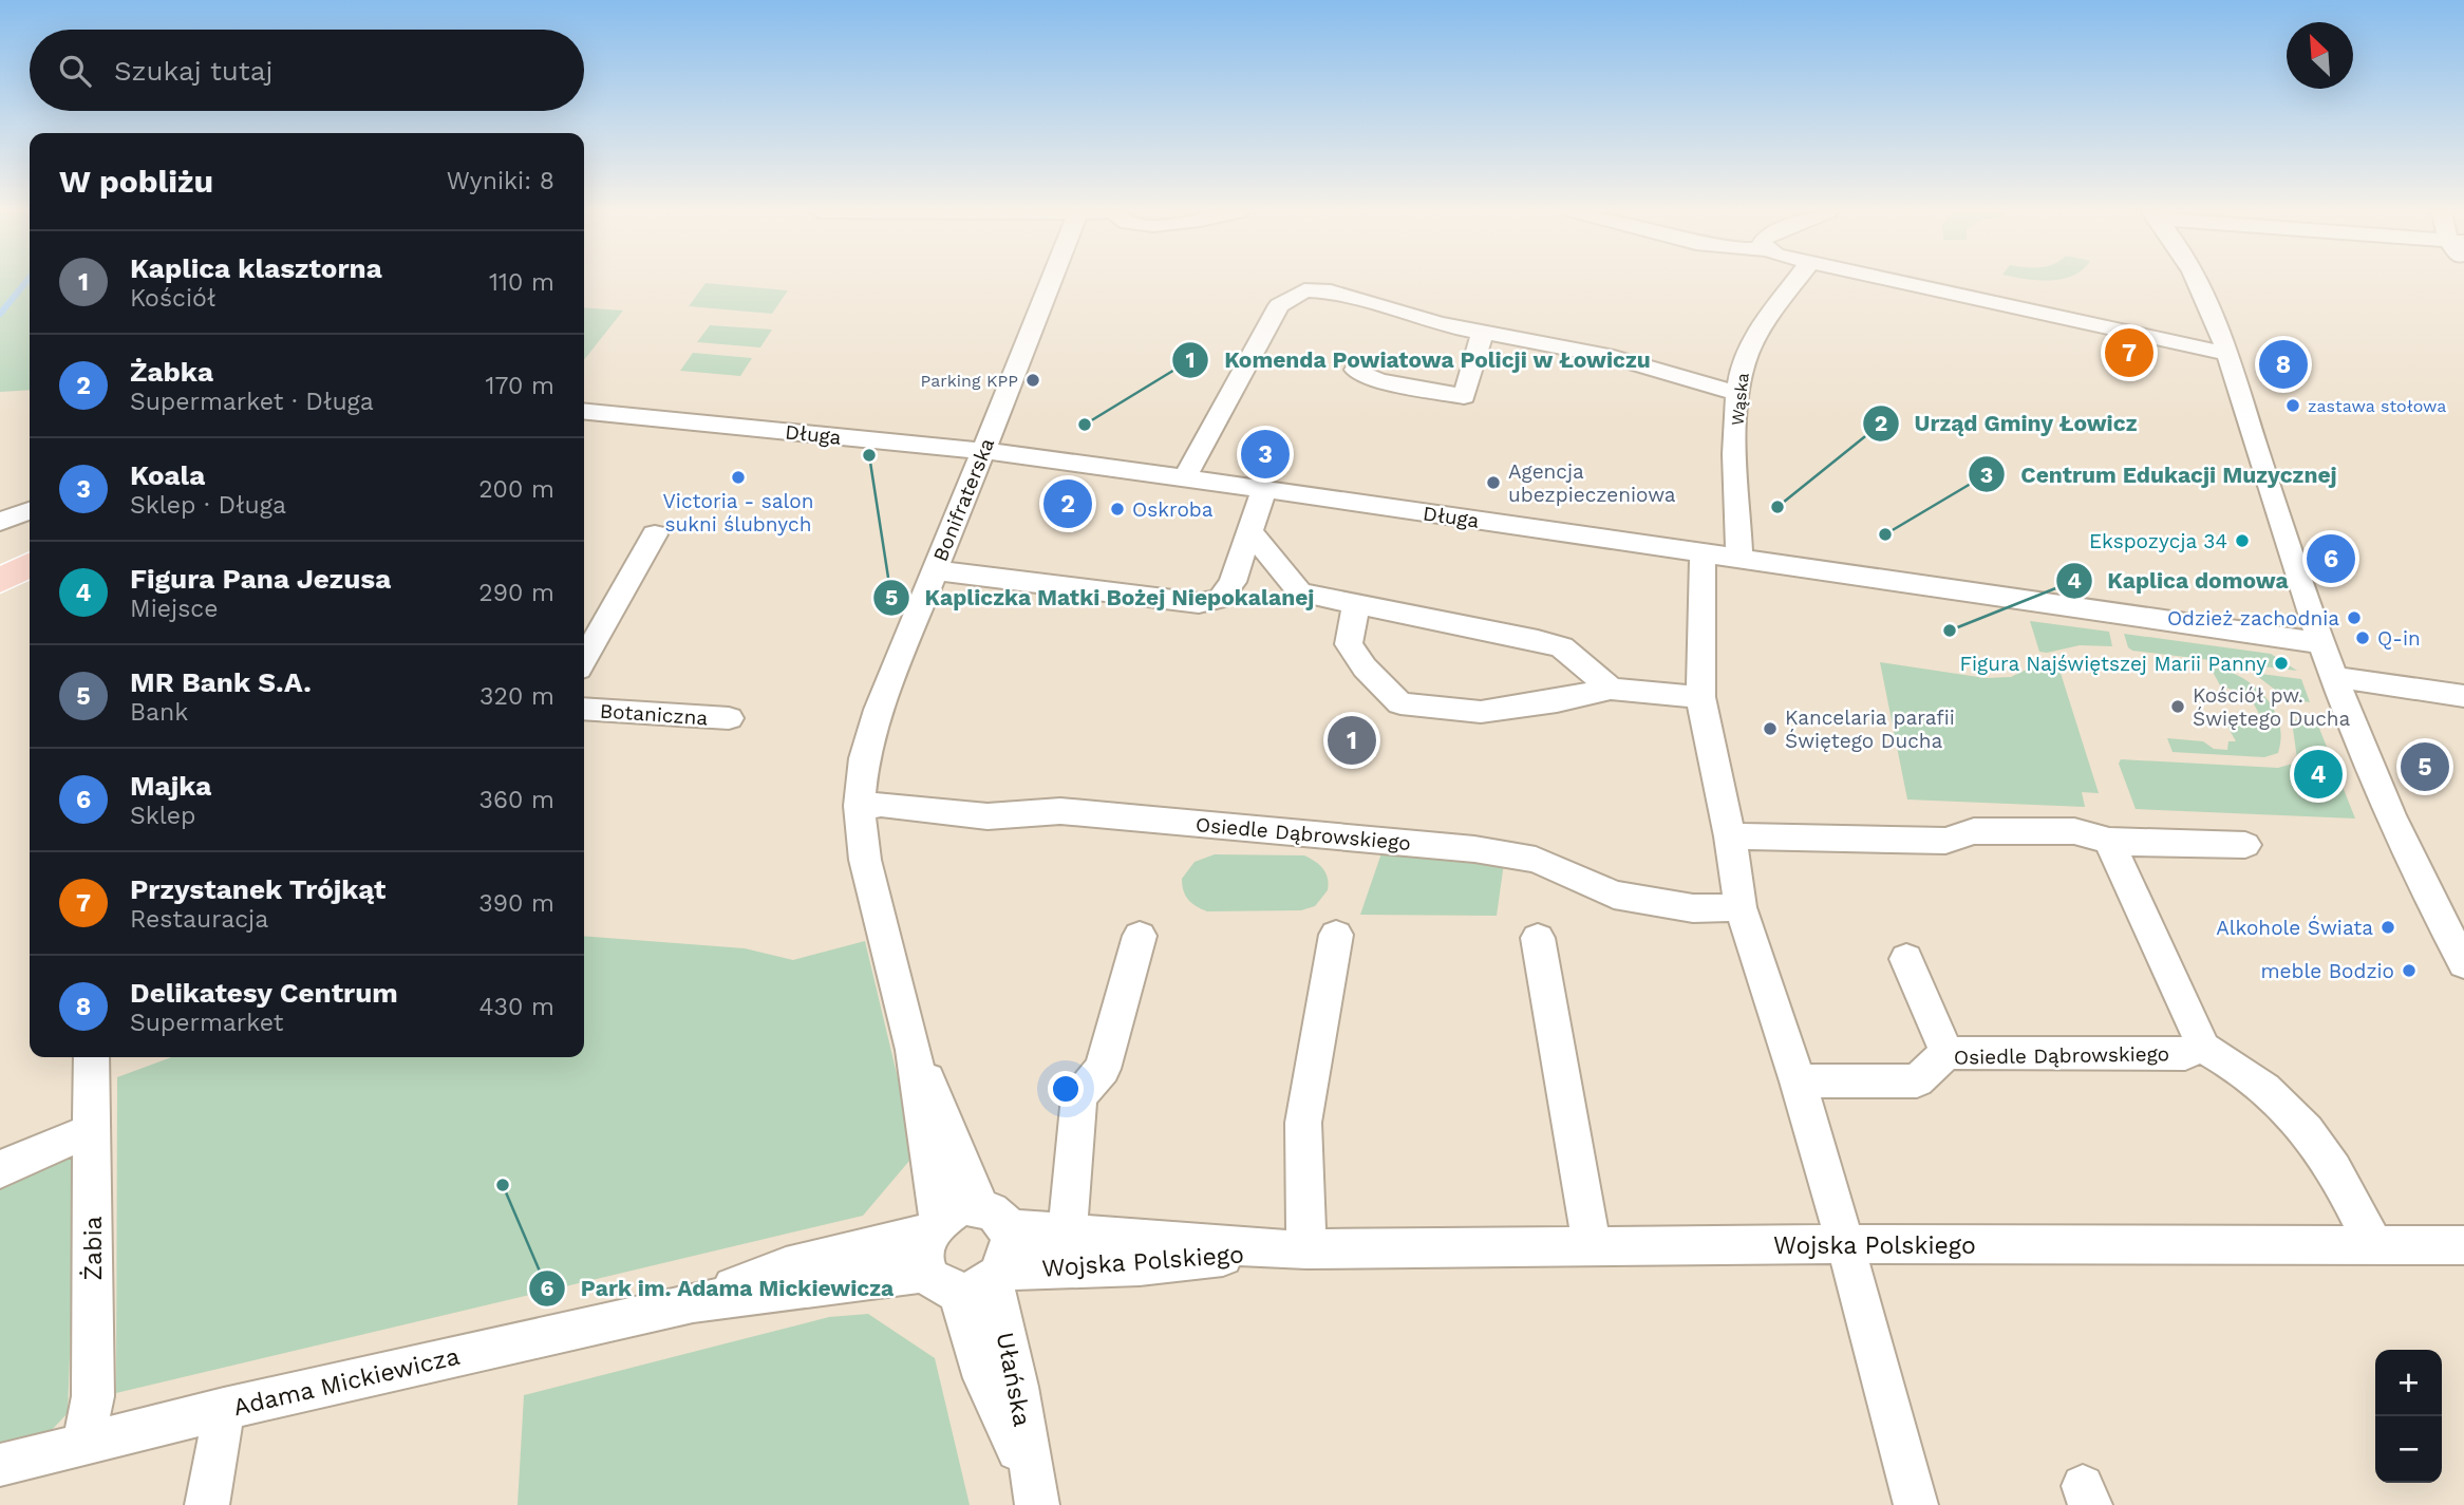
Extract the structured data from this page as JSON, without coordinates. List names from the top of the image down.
{
  "streets": {
    "street": [
      "Wąska",
      "Długa",
      "Bonifraterska",
      "Botaniczna",
      "Osiedle Dąbrowskiego",
      "Wojska Polskiego",
      "Żabia",
      "Ułańska",
      "Adama Mickiewicza"
    ]
  },
  "crossings": [
    ["Wąska", "Długa"],
    ["Długa", "Bonifraterska"],
    ["Bonifraterska", "Osiedle Dąbrowskiego"],
    ["Bonifraterska", "Wojska Polskiego"],
    ["Bonifraterska", "Ułańska"],
    ["Bonifraterska", "Adama Mickiewicza"],
    ["Osiedle Dąbrowskiego", "Wojska Polskiego"],
    ["Wojska Polskiego", "Ułańska"],
    ["Wojska Polskiego", "Adama Mickiewicza"],
    ["Żabia", "Adama Mickiewicza"],
    ["Ułańska", "Adama Mickiewicza"]
  ],
  "places": [
    "Parking KPP",
    "zastawa stołowa",
    "Komenda Powiatowa Policji w Łowiczu",
    "Kapliczka Matki Bożej Niepokalanej",
    "Victoria - salon sukni ślubnych",
    "Agencja ubezpieczeniowa",
    "Urząd Gminy Łowicz",
    "Oskroba",
    "Centrum Edukacji Muzycznej",
    "Ekspozycja 34",
    "Odzież zachodnia",
    "Kaplica domowa",
    "Q-in",
    "Figura Najświętszej Marii Panny",
    "Kościół pw. Świętego Ducha",
    "Kancelaria parafii Świętego Ducha",
    "Alkohole Świata",
    "meble Bodzio",
    "Park im. Adama Mickiewicza"
  ],
  "north": "top left",
  "page": {
    "search": "Szukaj tutaj",
    "heading": ["W pobliżu", "Wyniki: 8"],
    "list": [
      {
        "mark": "1",
        "name": "Kaplica klasztorna",
        "note": "Kościół",
        "value": "110 m"
      },
      {
        "mark": "2",
        "name": "Żabka",
        "note": "Supermarket · Długa",
        "value": "170 m"
      },
      {
        "mark": "3",
        "name": "Koala",
        "note": "Sklep · Długa",
        "value": "200 m"
      },
      {
        "mark": "4",
        "name": "Figura Pana Jezusa",
        "note": "Miejsce",
        "value": "290 m"
      },
      {
        "mark": "5",
        "name": "MR Bank S.A.",
        "note": "Bank",
        "value": "320 m"
      },
      {
        "mark": "6",
        "name": "Majka",
        "note": "Sklep",
        "value": "360 m"
      },
      {
        "mark": "7",
        "name": "Przystanek Trójkąt",
        "note": "Restauracja",
        "value": "390 m"
      },
      {
        "mark": "8",
        "name": "Delikatesy Centrum",
        "note": "Supermarket",
        "value": "430 m"
      }
    ],
    "pins": [
      "7",
      "8",
      "3",
      "2",
      "6",
      "1",
      "5",
      "4"
    ],
    "map_buttons": ["+", "−"]
  }
}
